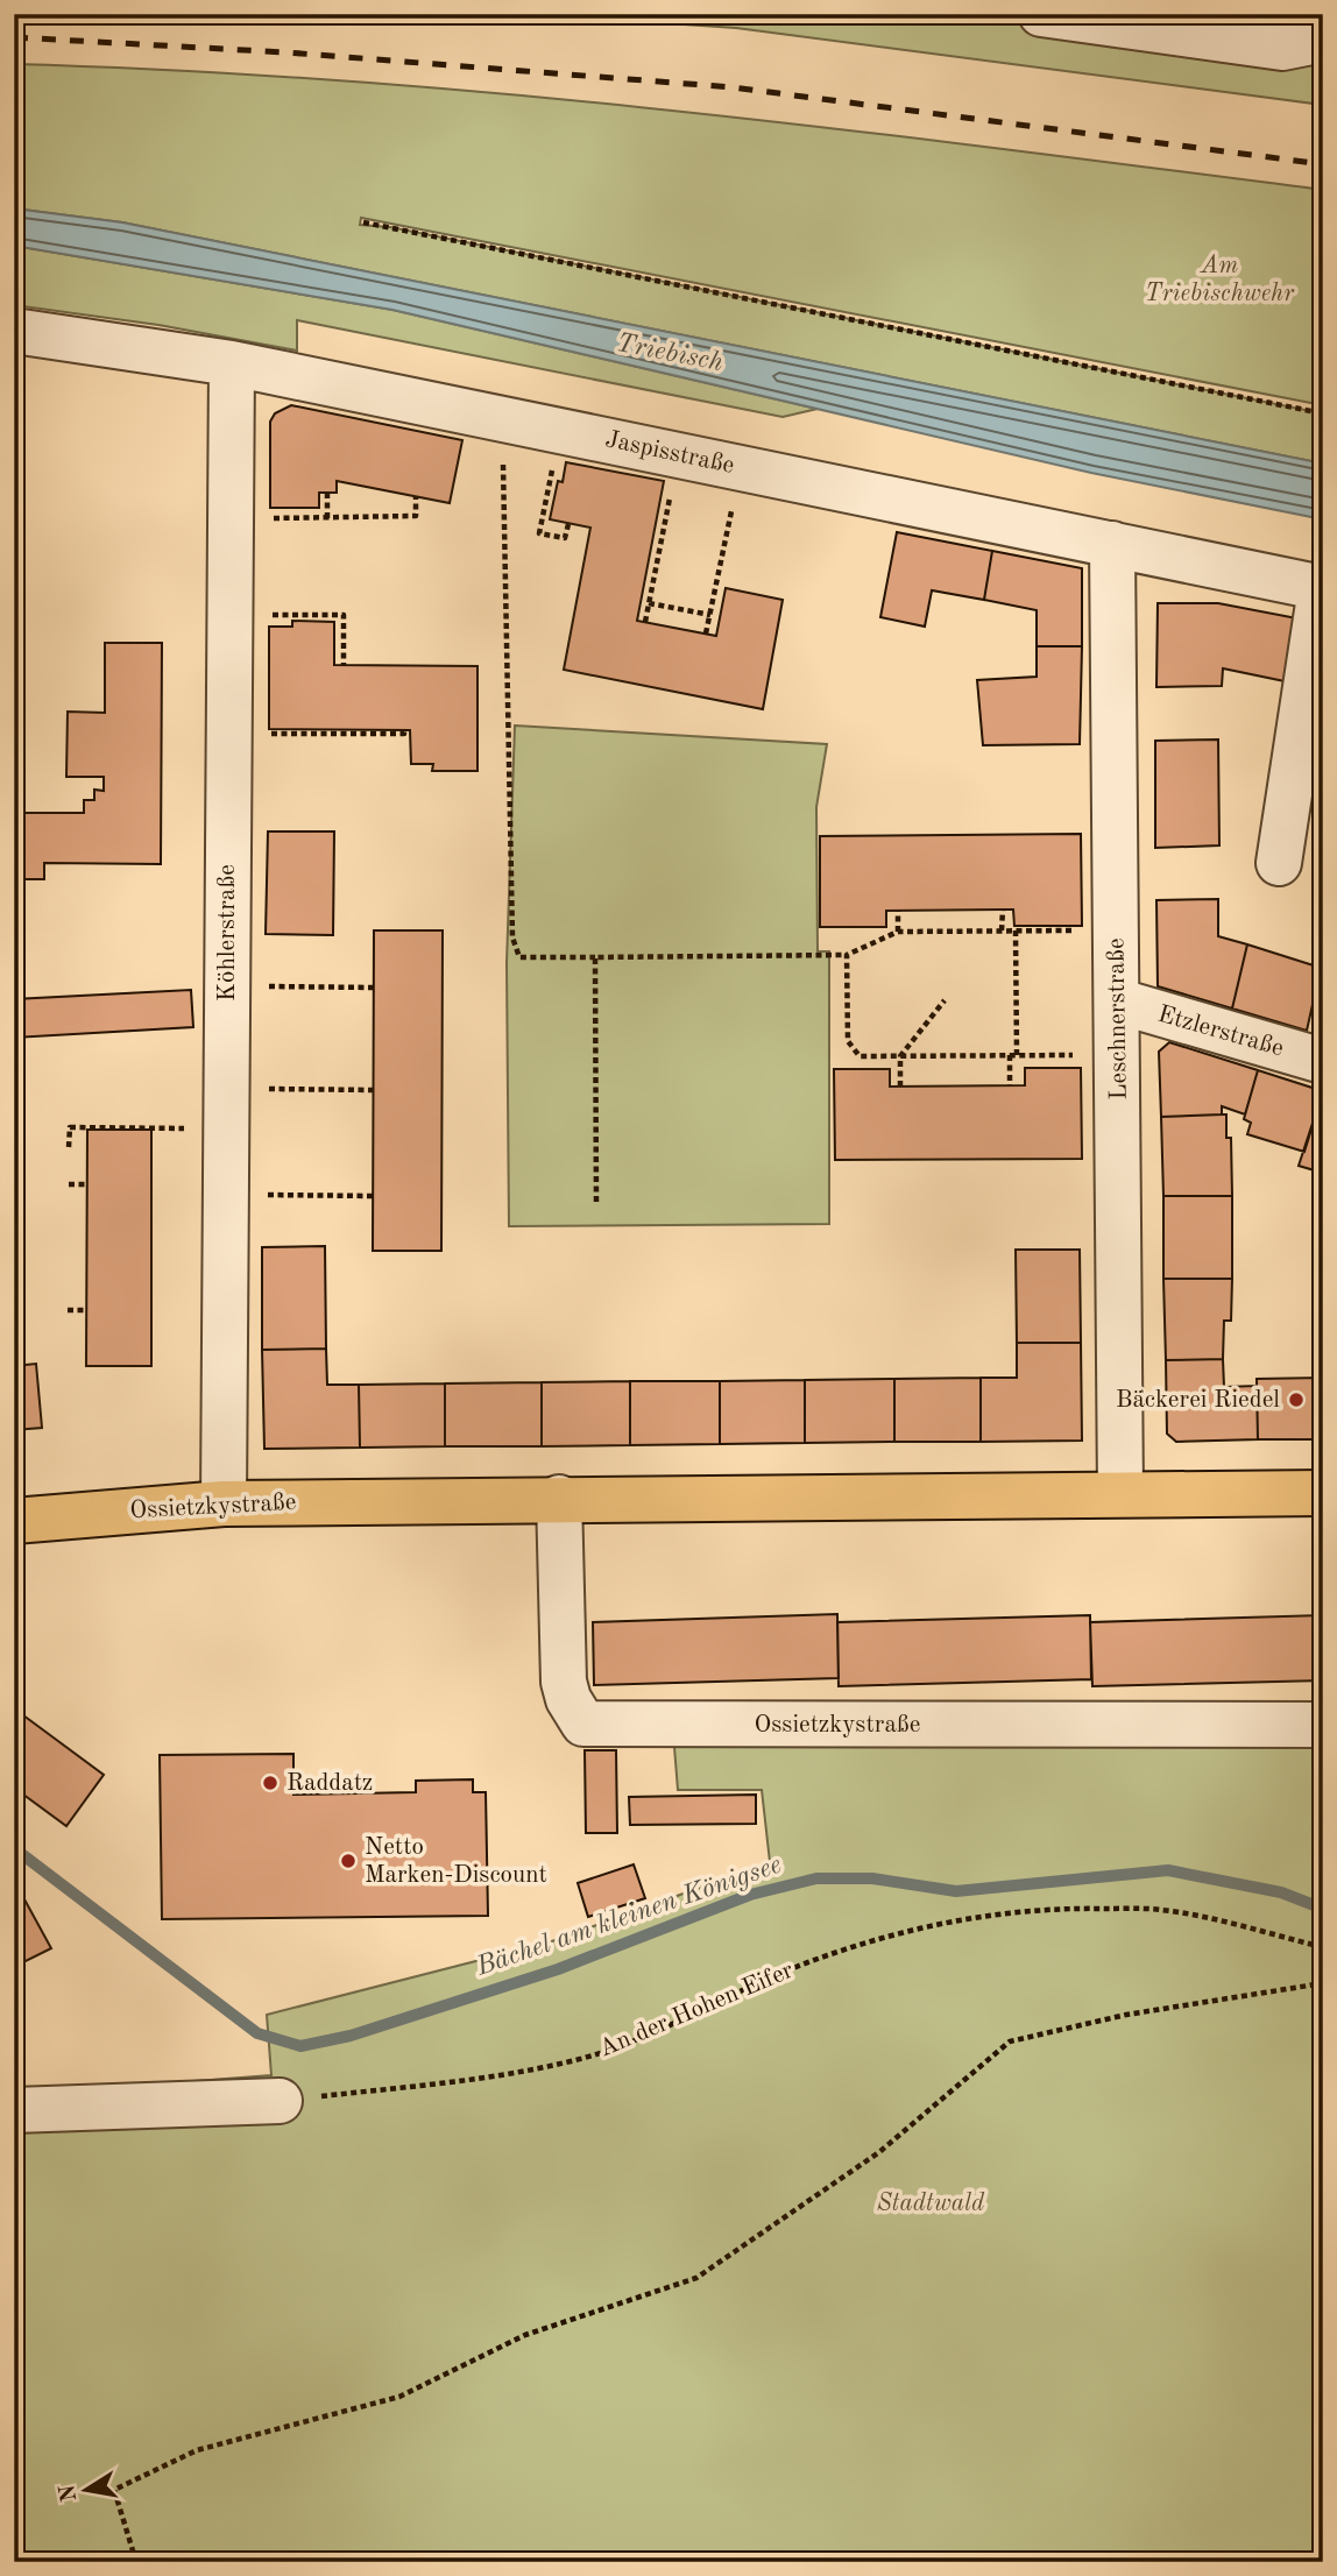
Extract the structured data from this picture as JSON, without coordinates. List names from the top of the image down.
{
  "streets": {
    "main road": ["Ossietzkystraße"],
    "street": [
      "Jaspisstraße",
      "Köhlerstraße",
      "Leschnerstraße",
      "Etzlerstraße"
    ],
    "path": ["An der Hohen Eifer"]
  },
  "crossings": [
    ["Jaspisstraße", "Köhlerstraße"],
    ["Jaspisstraße", "Leschnerstraße"],
    ["Köhlerstraße", "Ossietzkystraße"],
    ["Leschnerstraße", "Etzlerstraße"],
    ["Leschnerstraße", "Ossietzkystraße"]
  ],
  "water": ["Triebisch", "Bächel am kleinen Königsee"],
  "parks": ["Am Triebischwehr", "Stadtwald"],
  "places": ["Bäckerei Riedel", "Raddatz", "Netto Marken-Discount"],
  "north": "left"
}
